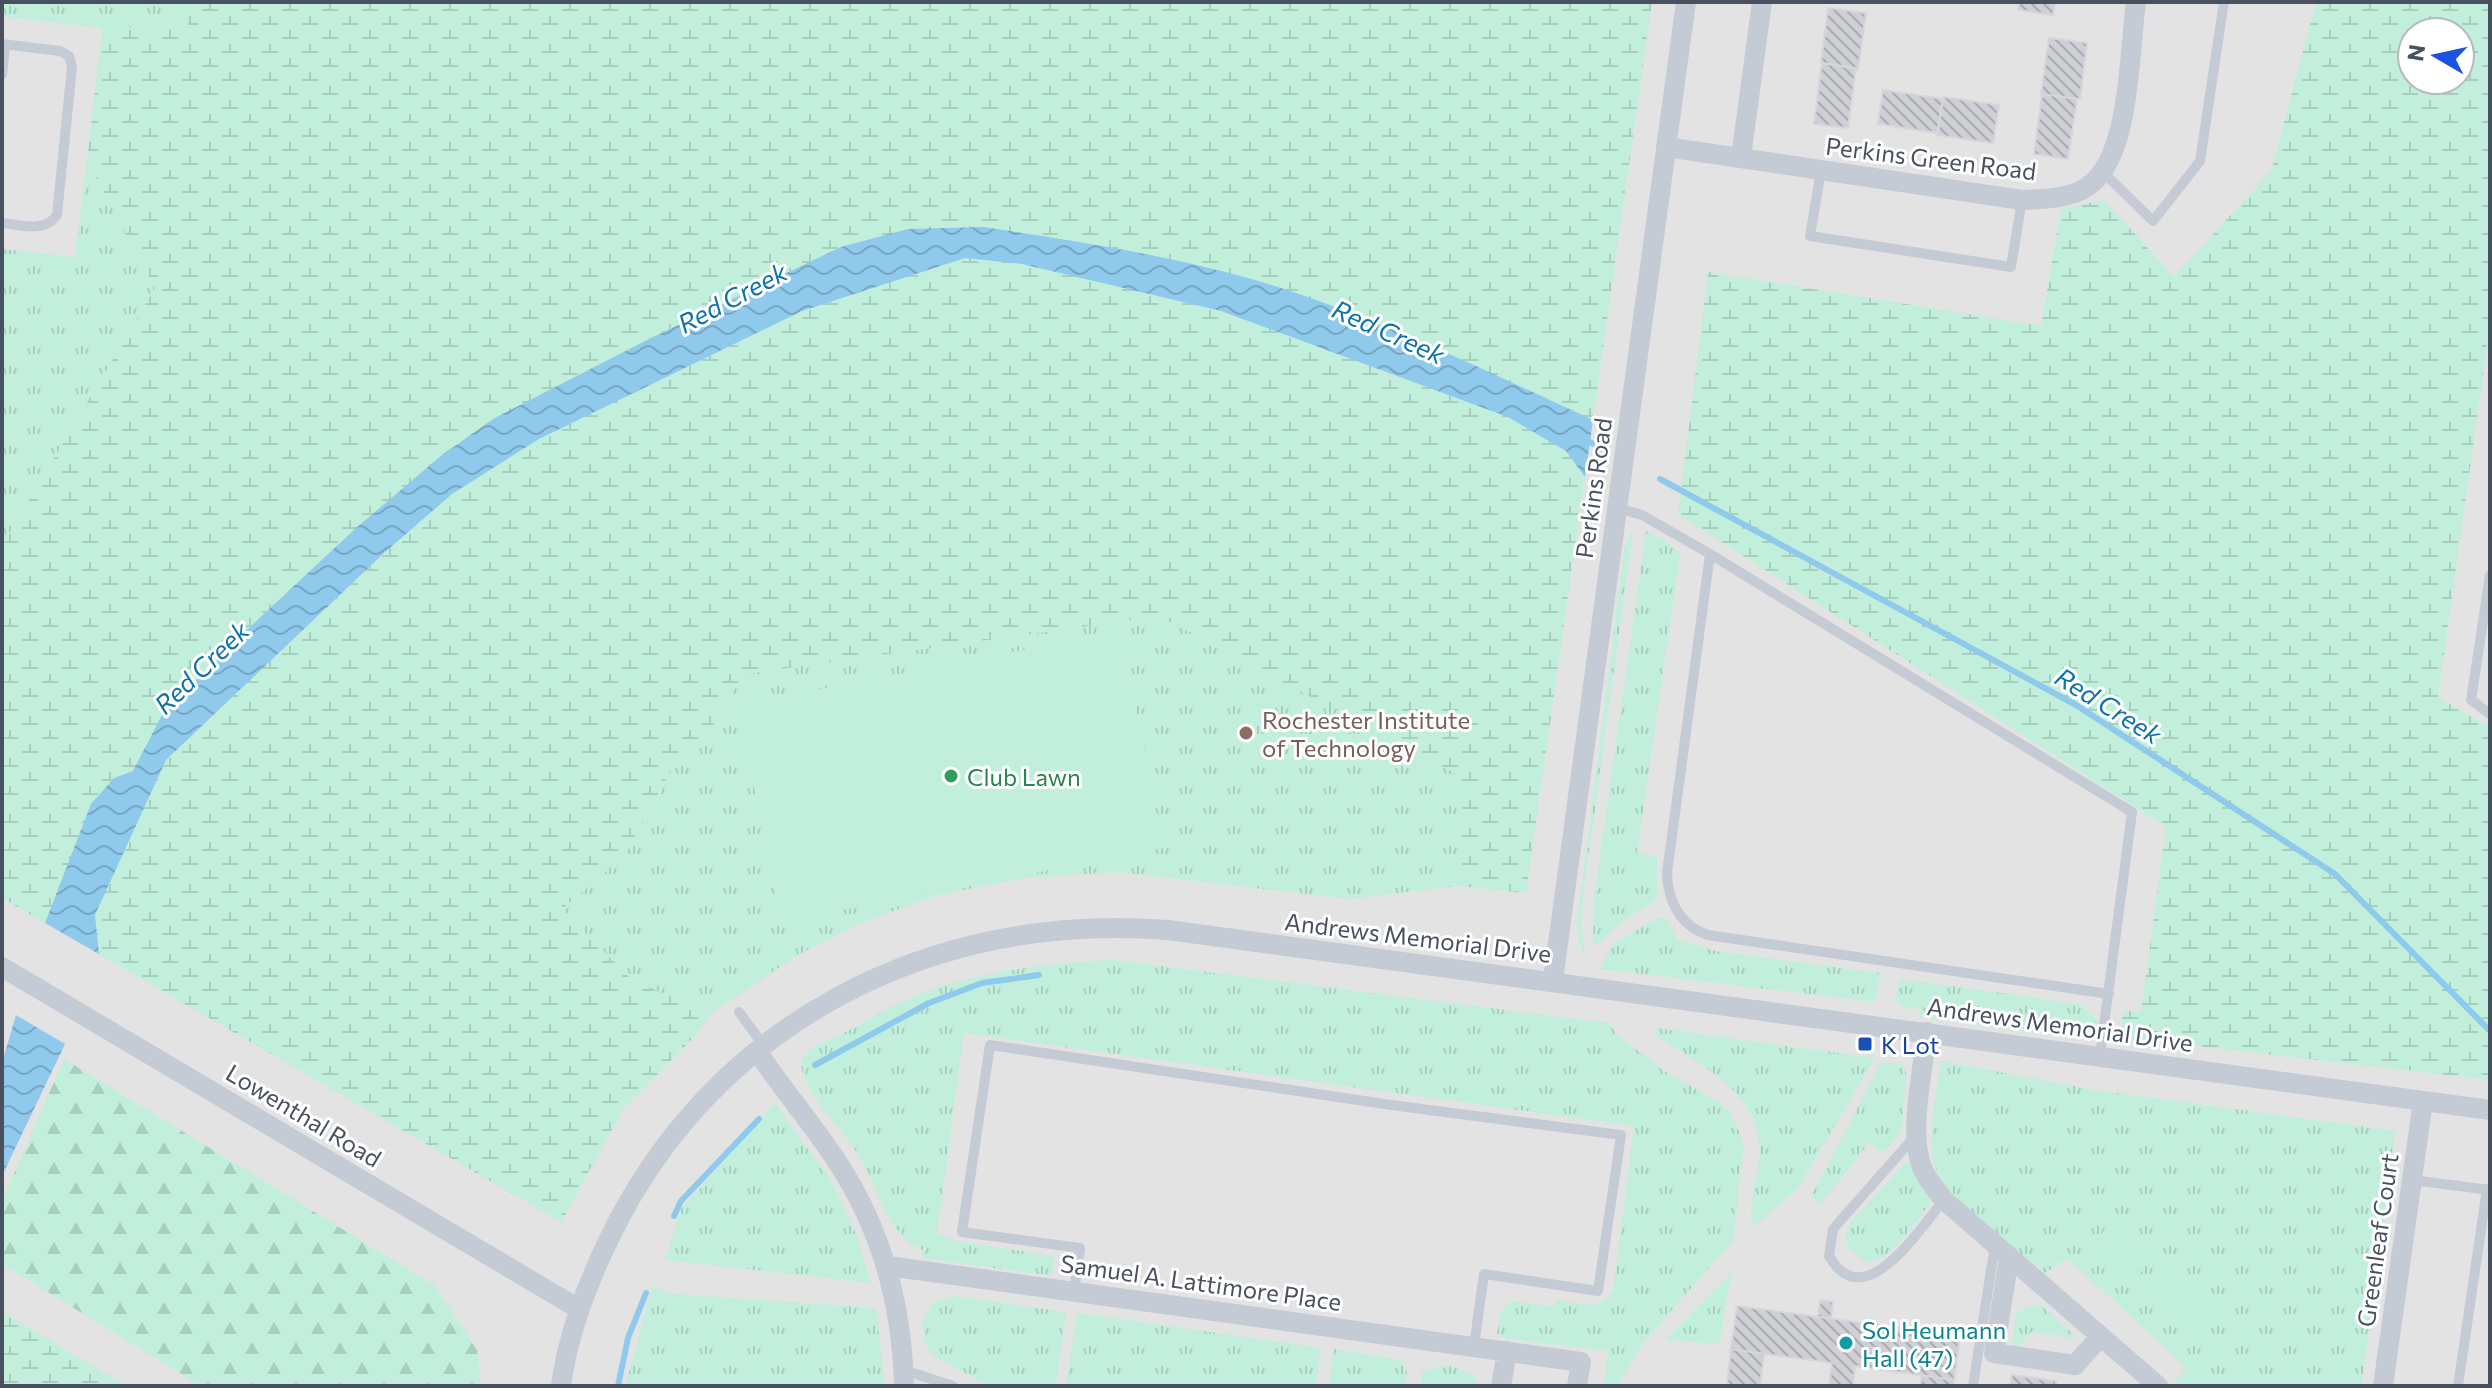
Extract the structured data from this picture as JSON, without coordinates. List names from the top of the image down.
{
  "streets": {
    "street": [
      "Perkins Green Road",
      "Perkins Road",
      "Andrews Memorial Drive",
      "Lowenthal Road",
      "Greenleaf Court",
      "Samuel A. Lattimore Place"
    ]
  },
  "crossings": [
    ["Perkins Green Road", "Perkins Road"],
    ["Perkins Road", "Andrews Memorial Drive"],
    ["Andrews Memorial Drive", "Lowenthal Road"],
    ["Andrews Memorial Drive", "Greenleaf Court"]
  ],
  "water": ["Red Creek"],
  "places": {
    "other": ["Rochester Institute of Technology", "Club Lawn", "Sol Heumann Hall (47)"],
    "transit": ["K Lot"]
  },
  "north": "left"
}
